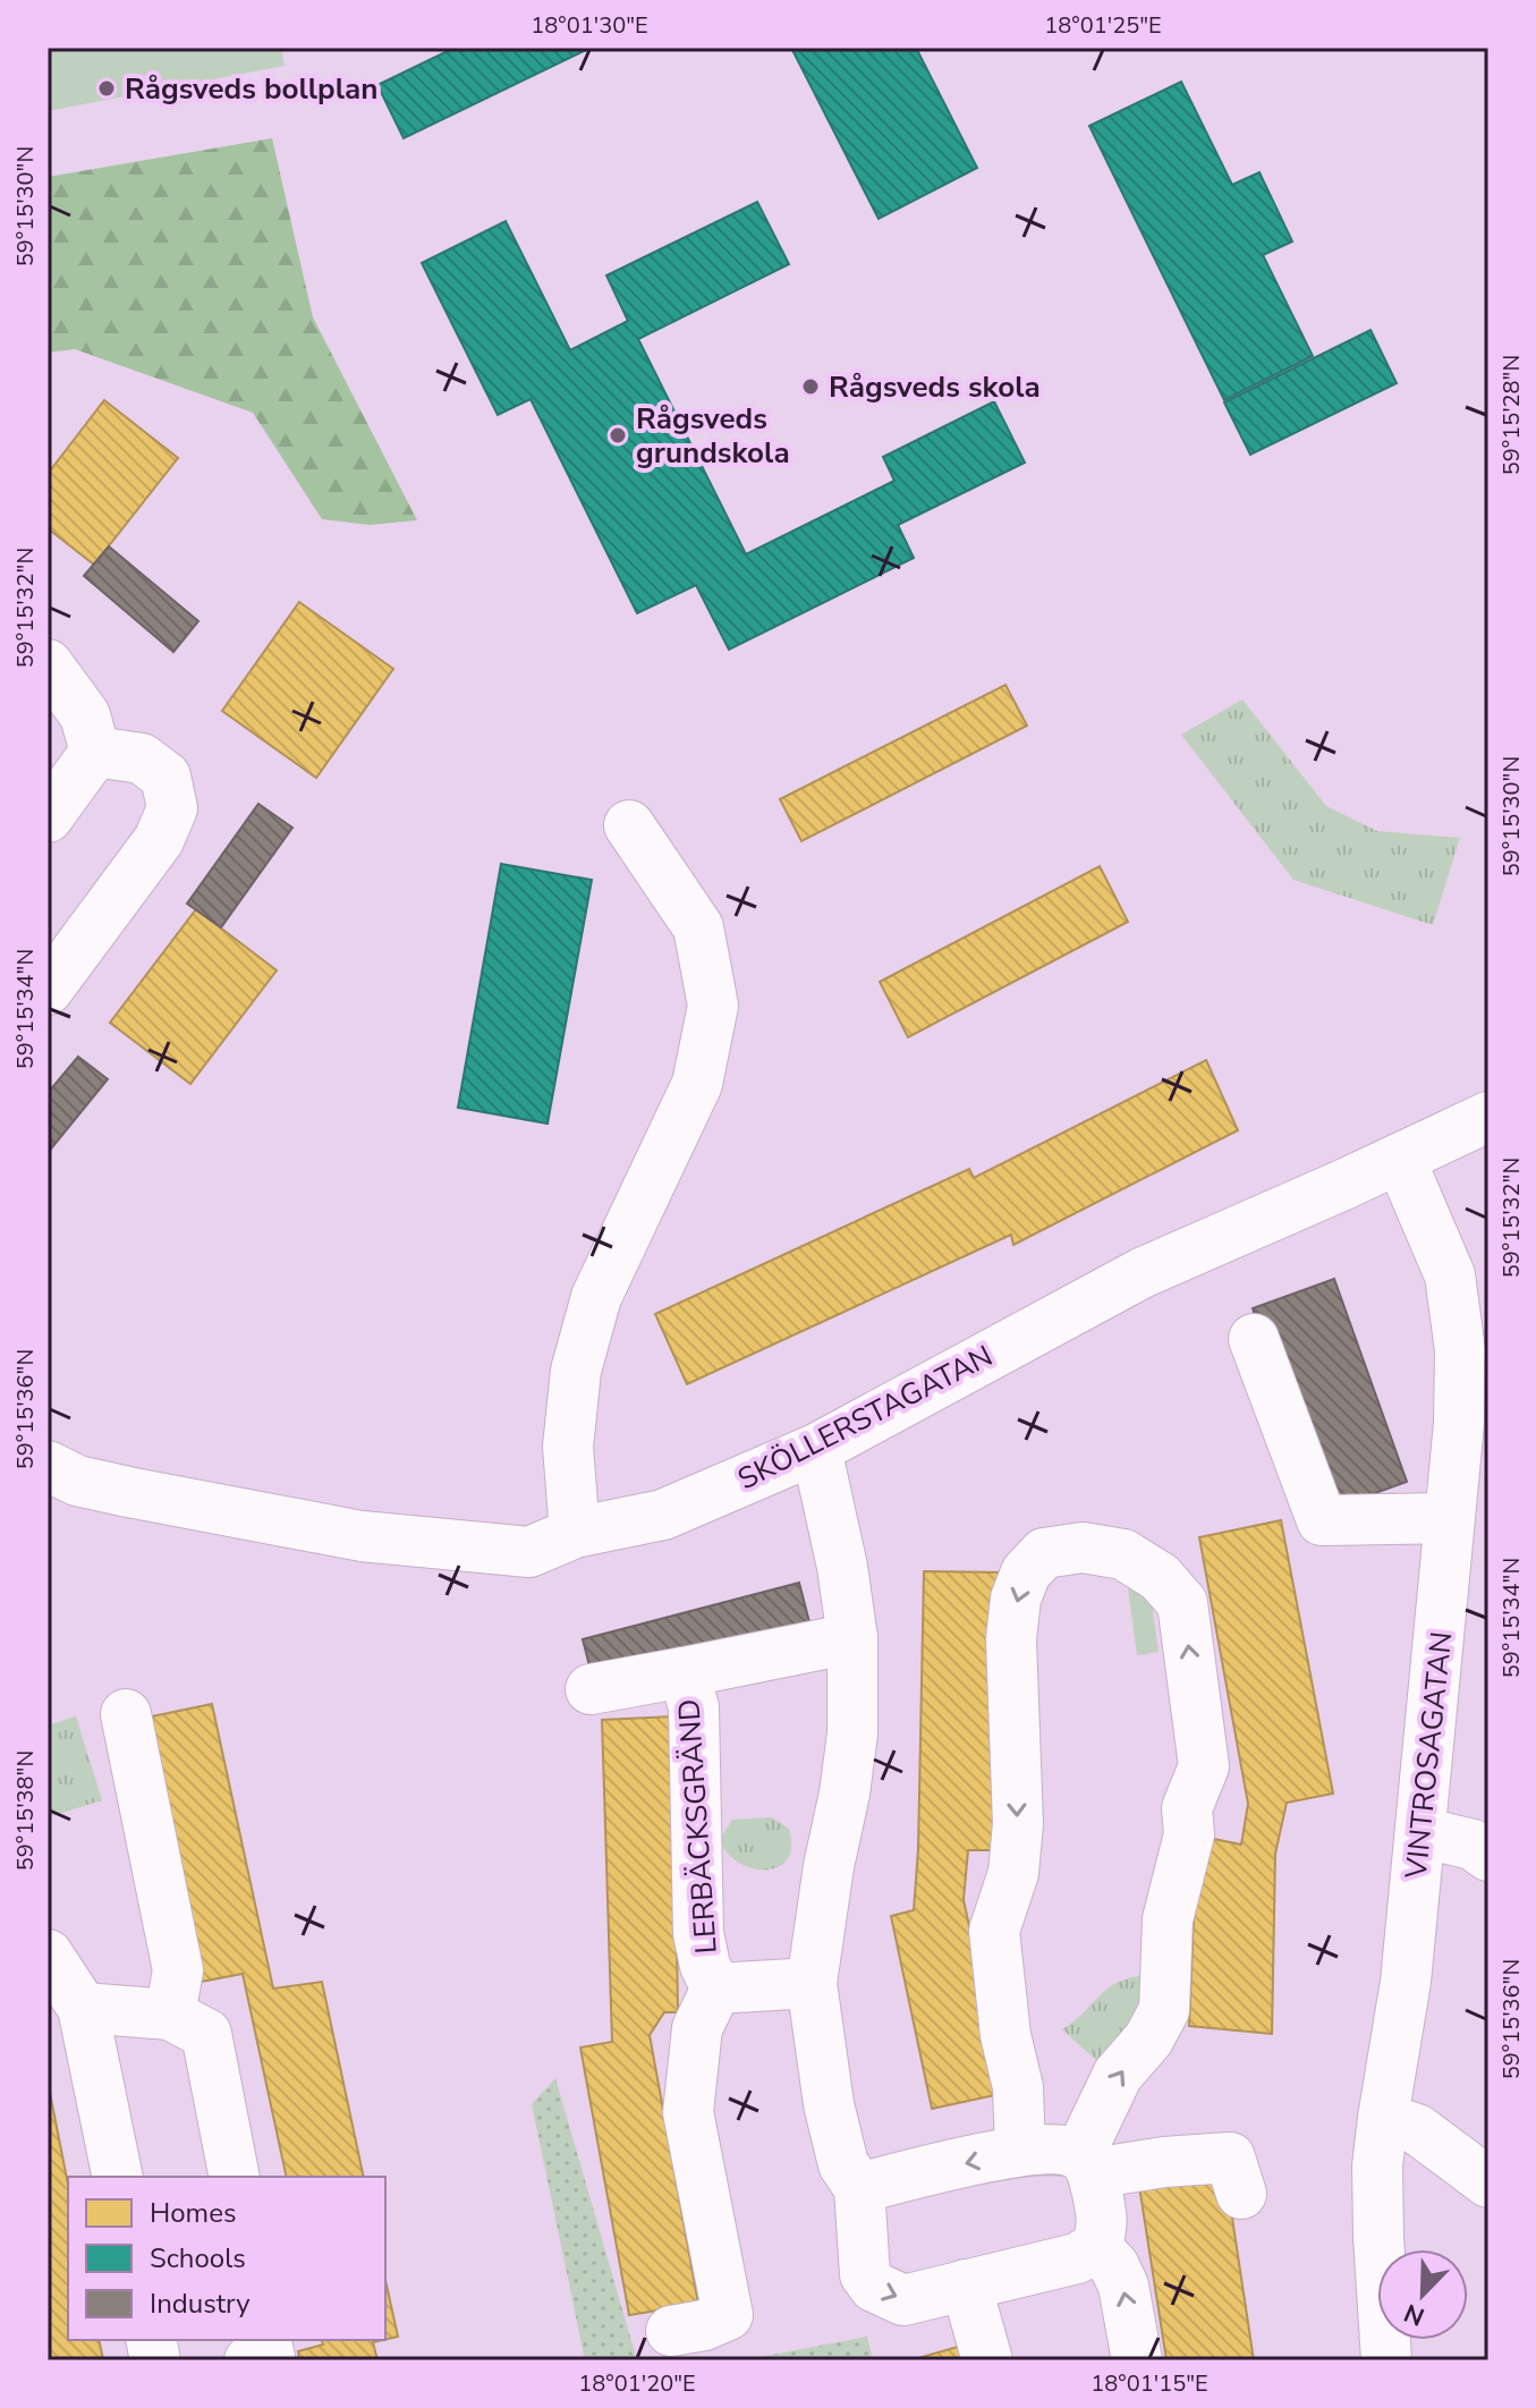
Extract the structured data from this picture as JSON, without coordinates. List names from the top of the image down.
{
  "streets": {
    "street": ["SKÖLLERSTAGATAN", "VINTROSAGATAN", "LERBÄCKSGRÄND"]
  },
  "crossings": [
    ["SKÖLLERSTAGATAN", "VINTROSAGATAN"]
  ],
  "places": ["Rågsveds bollplan", "Rågsveds skola", "Rågsveds grundskola"],
  "legend": ["Homes", "Schools", "Industry"],
  "north": "bottom left",
  "coordinates": [
    "18°01'30\"E",
    "18°01'25\"E",
    "59°15'30\"N",
    "59°15'28\"N",
    "59°15'32\"N",
    "59°15'34\"N",
    "59°15'36\"N",
    "59°15'38\"N",
    "18°01'20\"E",
    "18°01'15\"E"
  ]
}
